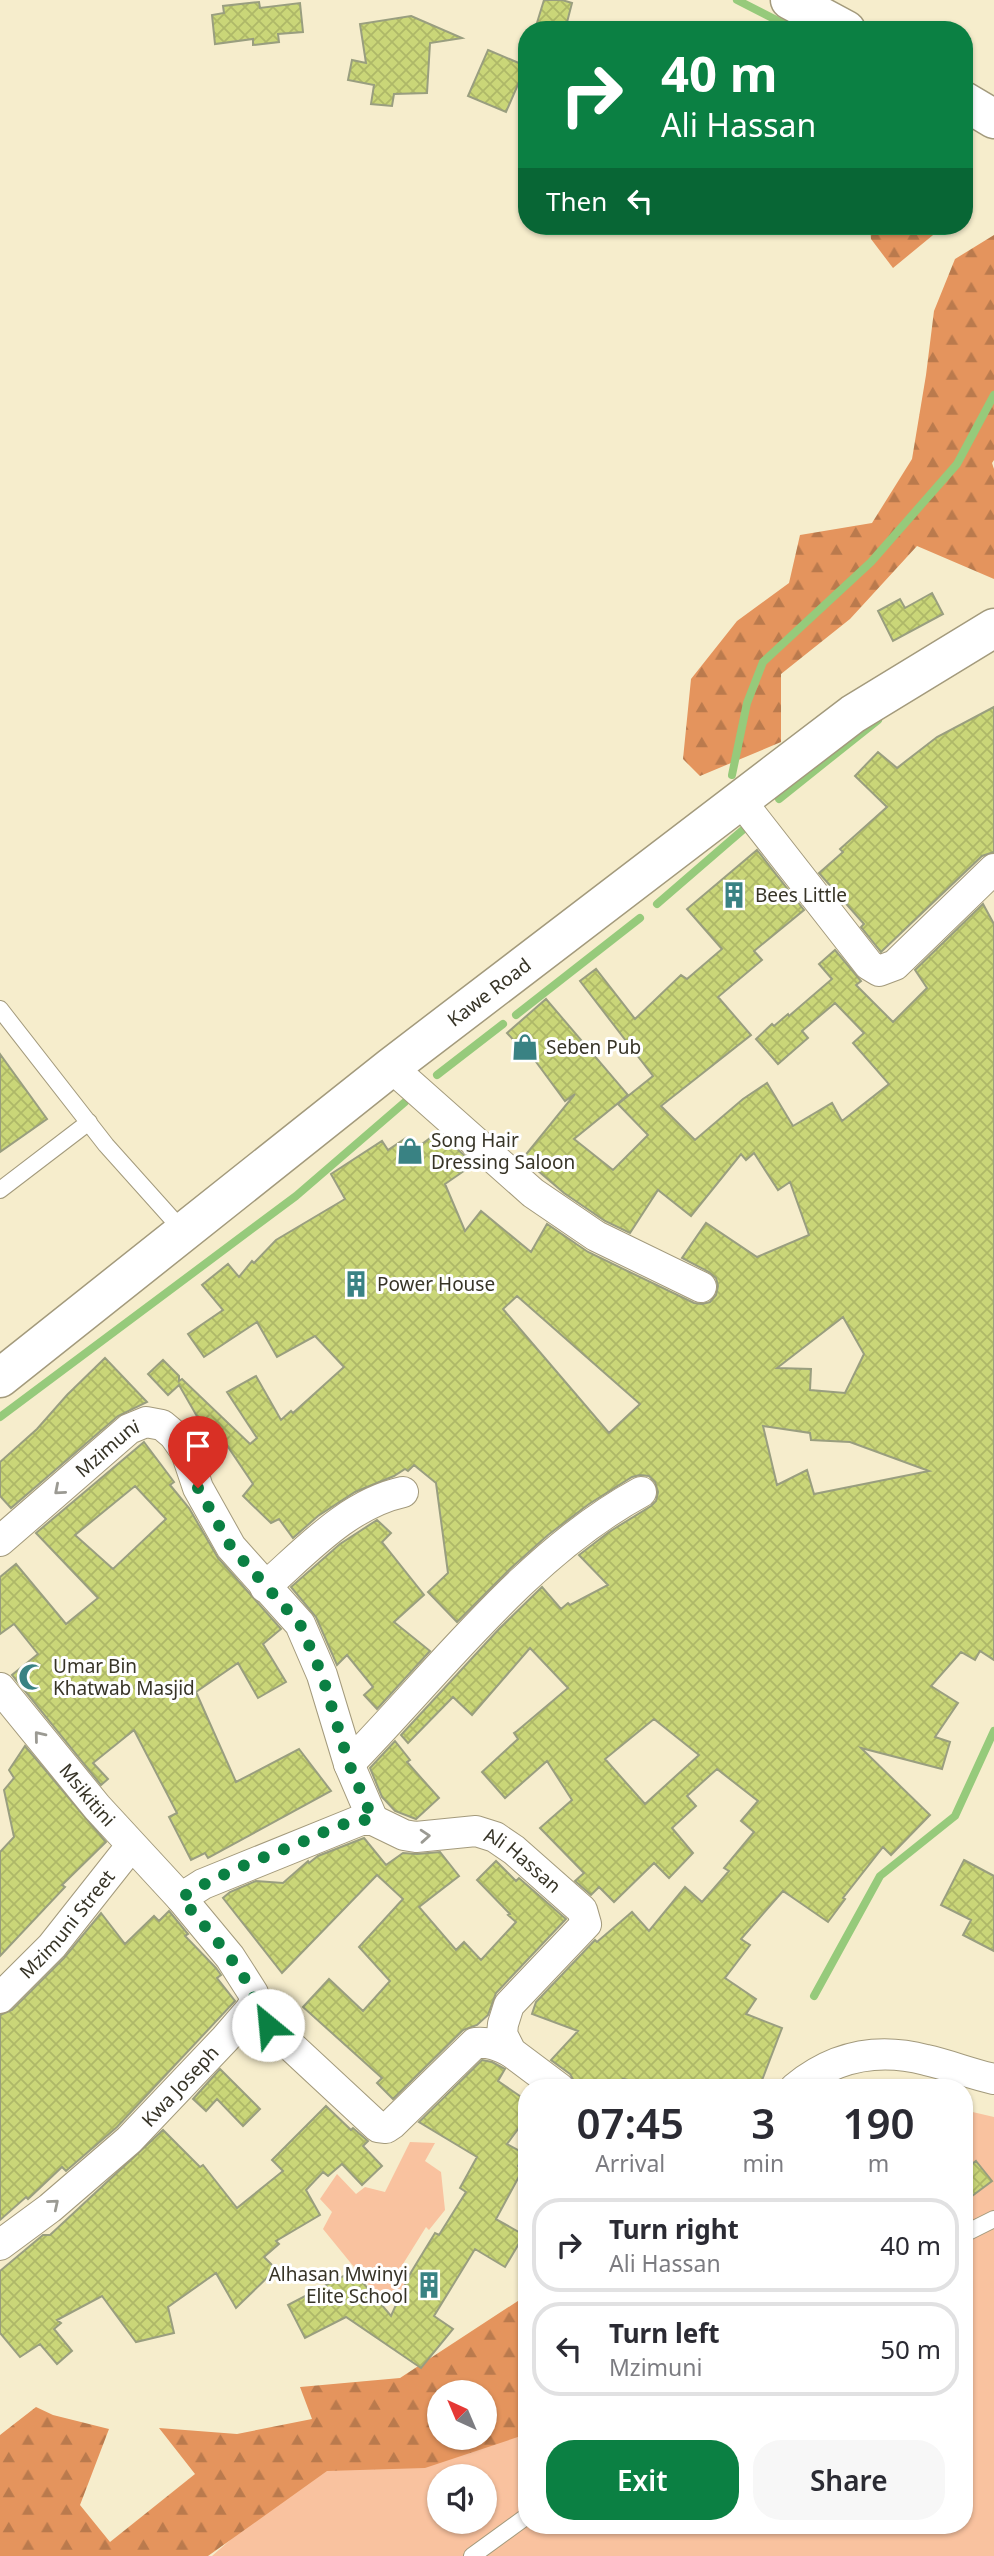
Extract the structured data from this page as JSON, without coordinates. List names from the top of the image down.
{
  "streets": {
    "main road": ["Kawe Road"],
    "street": [
      "Mzimuni",
      "Msikitini",
      "Ali Hassan",
      "Mzimuni Street",
      "Kwa Joseph"
    ]
  },
  "crossings": [
    ["Mzimuni", "Ali Hassan"],
    ["Msikitini", "Mzimuni Street"]
  ],
  "one_way": ["Msikitini", "Kwa Joseph"],
  "places": {
    "building": ["Bees Little", "Power House", "Alhasan Mwinyi Elite School"],
    "shop": ["Seben Pub", "Song Hair Dressing Saloon"],
    "mosque": ["Umar Bin Khatwab Masjid"]
  },
  "north": "top left",
  "page": {
    "turn": ["40 m", "Ali Hassan"],
    "then": "Then",
    "eta": [
      "07:45",
      "Arrival",
      "3",
      "min",
      "190",
      "m"
    ],
    "list": [
      {
        "name": "Turn right",
        "note": "Ali Hassan",
        "value": "40 m"
      },
      {
        "name": "Turn left",
        "note": "Mzimuni",
        "value": "50 m"
      }
    ],
    "buttons": ["Exit", "Share"]
  }
}
